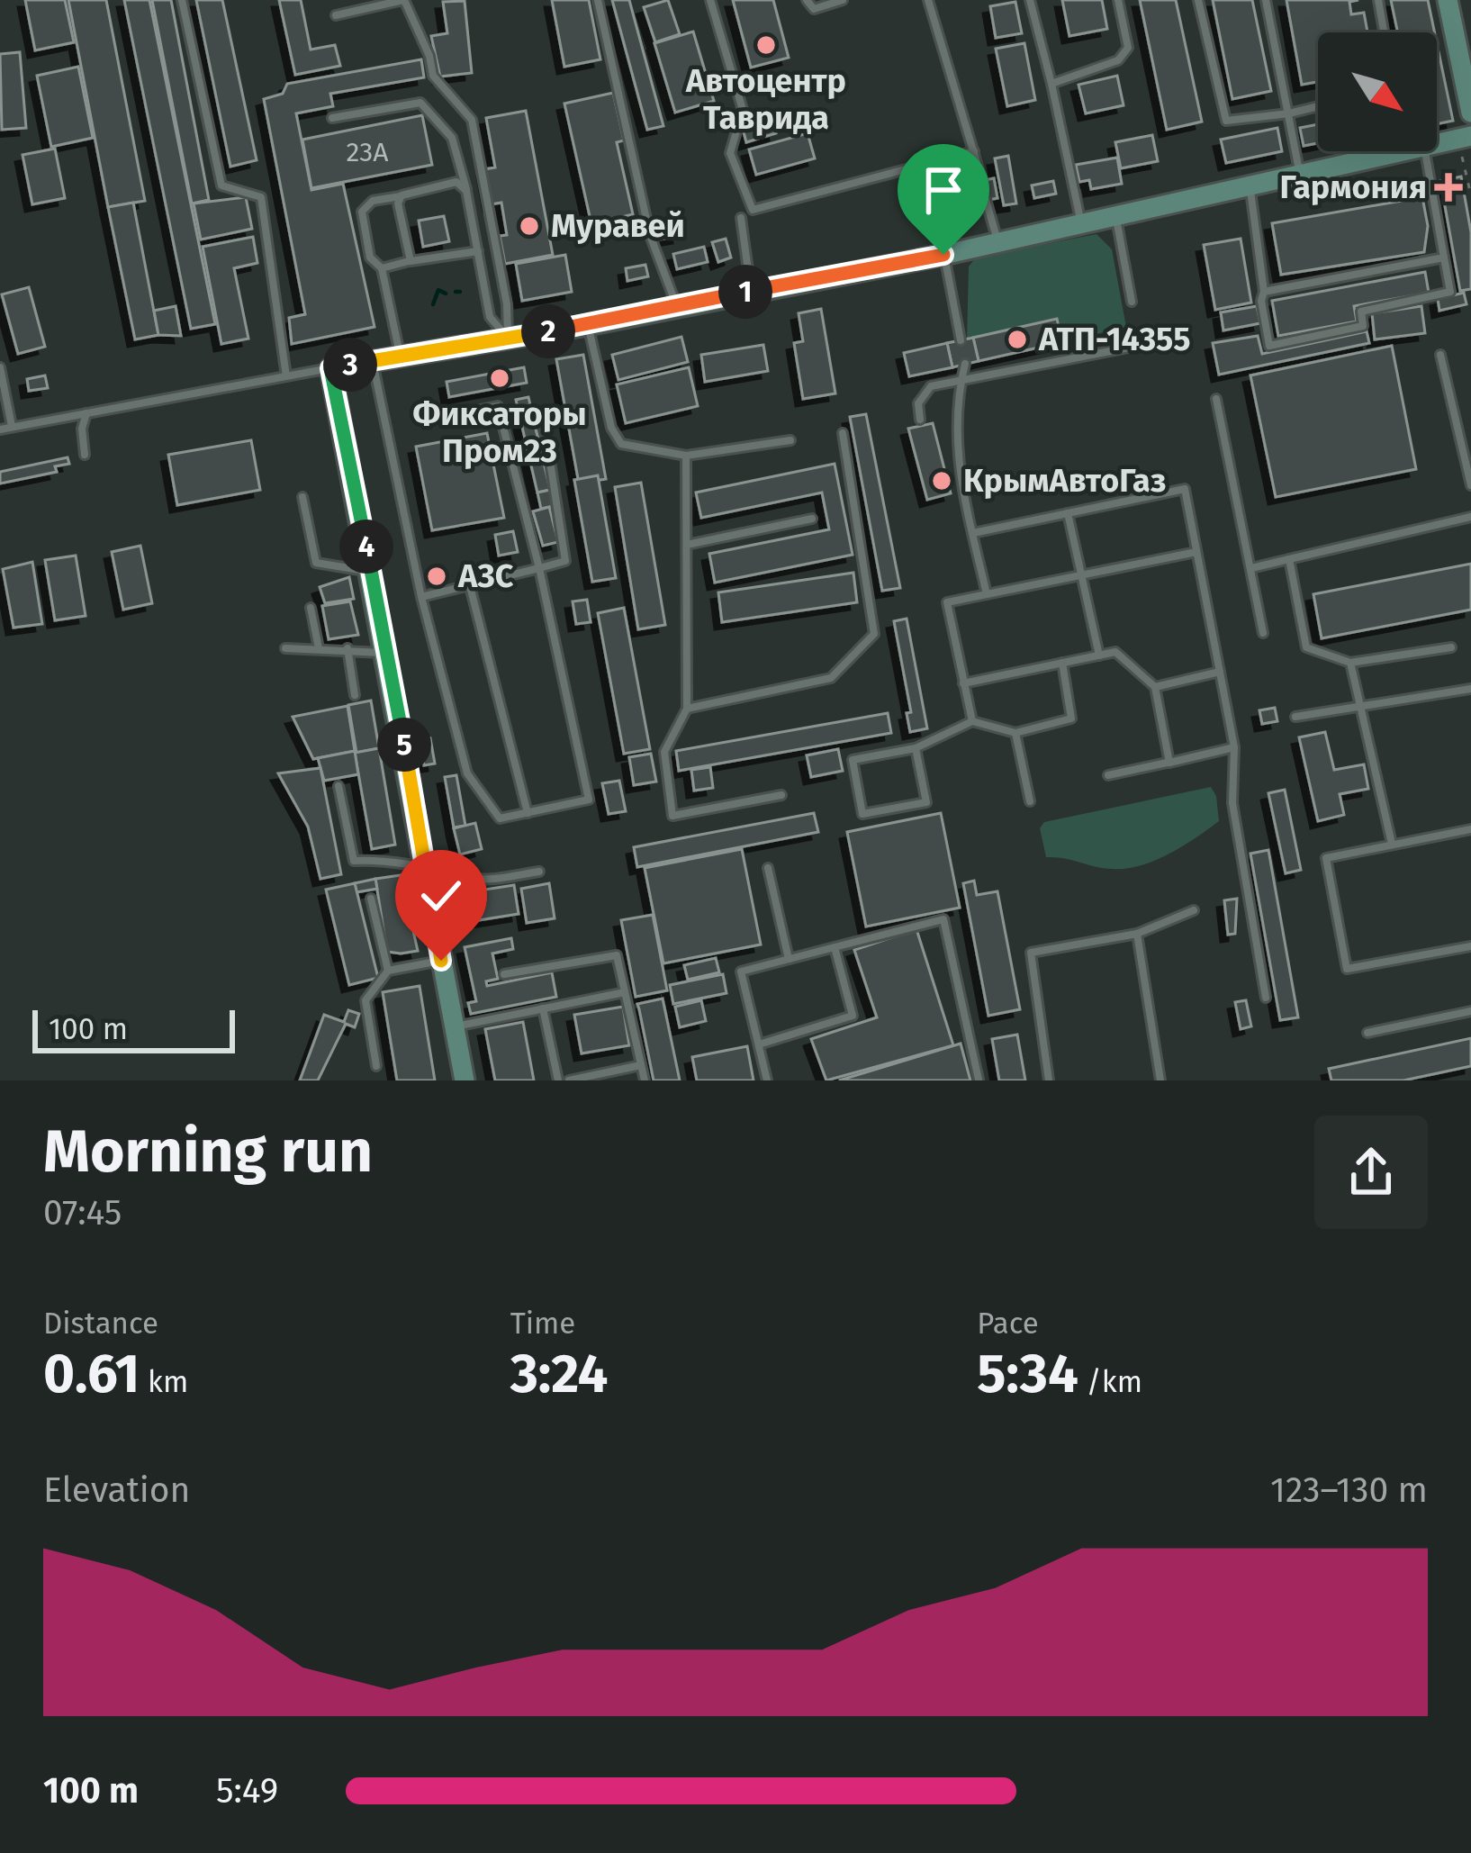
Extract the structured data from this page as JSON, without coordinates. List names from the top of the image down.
{
  "places": {
    "other": [
      "Автоцентр Таврида",
      "Муравей",
      "АТП-14355",
      "Фиксаторы Пром23",
      "КрымАвтоГаз",
      "АЗС"
    ],
    "health": ["Гармония"]
  },
  "house_numbers": ["23А"],
  "scale_bar": "100 m",
  "north": "bottom right",
  "page": {
    "pins": [
      "1",
      "2",
      "3",
      "4",
      "5"
    ],
    "scale": "100 m",
    "heading": ["Morning run", "07:45"],
    "stats": [
      ["Distance", "0.61 km"],
      ["Time", "3:24"],
      ["Pace", "5:34 /km"]
    ],
    "chart": ["Elevation", "123–130 m"],
    "list": [
      {
        "name": "100 m",
        "note": "5:49"
      }
    ]
  }
}
